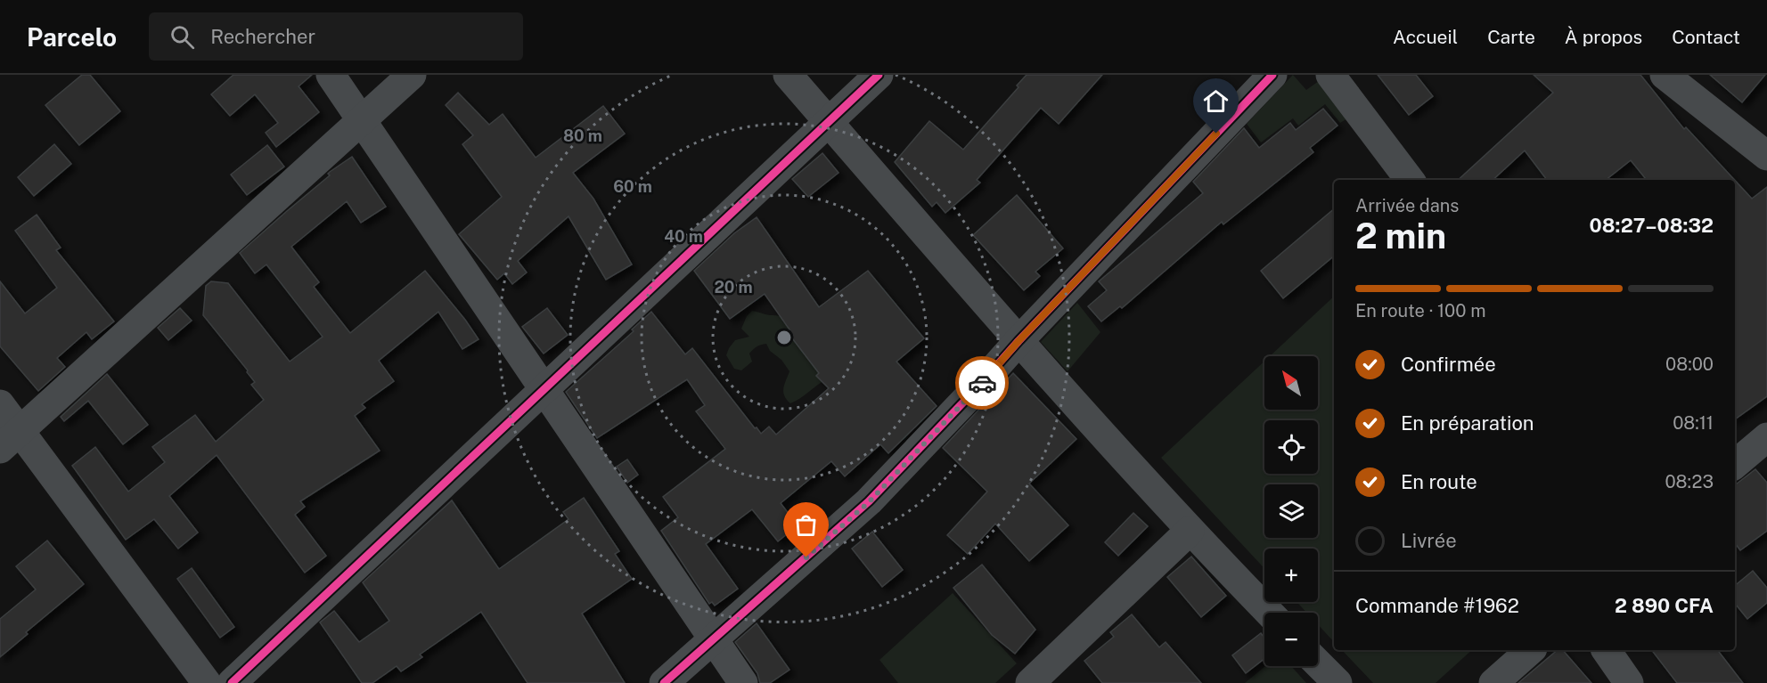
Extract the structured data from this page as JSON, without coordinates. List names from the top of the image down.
{
  "north": "top left",
  "page": {
    "header": "Parcelo",
    "search": "Rechercher",
    "nav": [
      "Accueil",
      "Carte",
      "À propos",
      "Contact"
    ],
    "heading": ["2 min", "Arrivée dans", "08:27–08:32"],
    "panel": ["Commande #1962", "2 890 CFA"],
    "bar": "En route · 100 m",
    "list": [
      ["Confirmée", "08:00"],
      ["En préparation", "08:11"],
      ["En route", "08:23"],
      "Livrée"
    ],
    "map_buttons": ["+", "−"]
  },
  "rings": [
    "80 m",
    "60 m",
    "40 m",
    "20 m"
  ]
}
